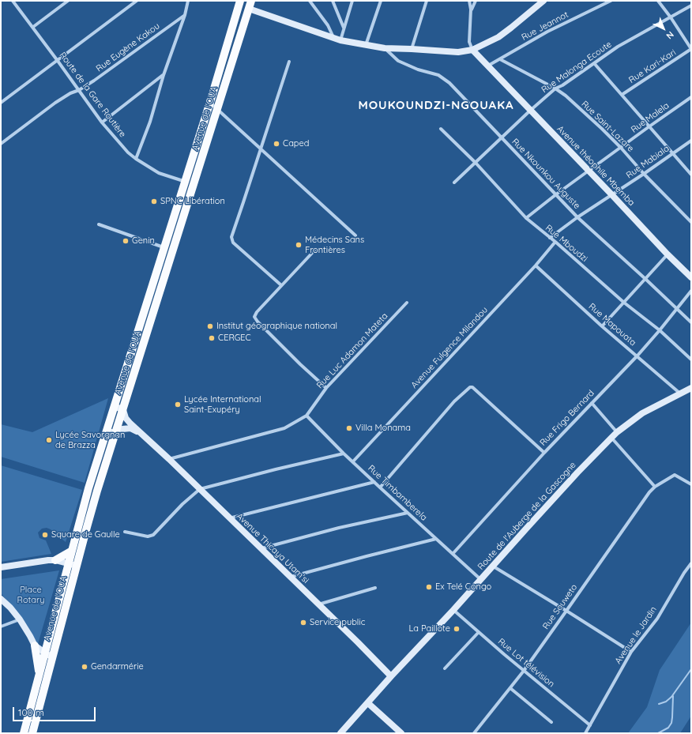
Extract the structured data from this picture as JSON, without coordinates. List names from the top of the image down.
{
  "streets": {
    "main road": ["Avenue de l'OUA"],
    "street": [
      "Rue Jeannot",
      "Rue Eugène Kakou",
      "Rue Kari-Kari",
      "Rue Malonga Ecoute",
      "Route de la Gare Routière",
      "Rue Malela",
      "Rue Saint-Lazare",
      "Rue Mabiala",
      "Avenue théophile Mbemba",
      "Rue Nkounkou Auguste",
      "Rue Mboudzi",
      "Rue Mapouata",
      "Avenue Fulgence Milandou",
      "Rue Luc Adamon Mateta",
      "Rue Frigo Bernard",
      "Rue Timbamberela",
      "Route de l'Auberge de la Gascogne",
      "Avenue Thicaya Utam'si",
      "Rue Souweto",
      "Avenue le Jardin",
      "Rue Lot télévision"
    ]
  },
  "crossings": [
    ["Rue Jeannot", "Rue Saint-Lazare"],
    ["Rue Jeannot", "Avenue théophile Mbemba"],
    ["Rue Eugène Kakou", "Route de la Gare Routière"],
    ["Rue Malonga Ecoute", "Rue Saint-Lazare"],
    ["Rue Malonga Ecoute", "Avenue théophile Mbemba"],
    ["Rue Malonga Ecoute", "Rue Nkounkou Auguste"],
    ["Rue Malonga Ecoute", "Rue Mboudzi"],
    ["Route de la Gare Routière", "Avenue de l'OUA"],
    ["Rue Malela", "Rue Saint-Lazare"],
    ["Rue Malela", "Avenue théophile Mbemba"],
    ["Rue Malela", "Rue Nkounkou Auguste"],
    ["Rue Malela", "Rue Mboudzi"],
    ["Avenue de l'OUA", "Avenue Thicaya Utam'si"],
    ["Rue Saint-Lazare", "Rue Mabiala"],
    ["Rue Mabiala", "Avenue théophile Mbemba"],
    ["Rue Mabiala", "Rue Nkounkou Auguste"],
    ["Rue Mabiala", "Rue Mboudzi"],
    ["Rue Nkounkou Auguste", "Rue Frigo Bernard"],
    ["Rue Mboudzi", "Avenue Fulgence Milandou"],
    ["Rue Mboudzi", "Rue Frigo Bernard"],
    ["Rue Mapouata", "Avenue Fulgence Milandou"],
    ["Rue Mapouata", "Rue Frigo Bernard"],
    ["Rue Mapouata", "Route de l'Auberge de la Gascogne"],
    ["Avenue Fulgence Milandou", "Rue Timbamberela"],
    ["Rue Luc Adamon Mateta", "Rue Timbamberela"],
    ["Rue Luc Adamon Mateta", "Avenue Thicaya Utam'si"],
    ["Rue Frigo Bernard", "Rue Timbamberela"],
    ["Rue Timbamberela", "Route de l'Auberge de la Gascogne"],
    ["Route de l'Auberge de la Gascogne", "Avenue Thicaya Utam'si"],
    ["Route de l'Auberge de la Gascogne", "Rue Lot télévision"],
    ["Rue Souweto", "Rue Lot télévision"],
    ["Avenue le Jardin", "Rue Lot télévision"]
  ],
  "districts": ["MOUKOUNDZI-NGOUAKA"],
  "parks": ["Place Rotary"],
  "places": [
    "Caped",
    "SPNC Libération",
    "Genin",
    "Médecins Sans Frontières",
    "Institut géographique national",
    "CERGEC",
    "Lycée International Saint-Exupéry",
    "Villa Monama",
    "Lycée Savorgnan de Brazza",
    "Square de Gaulle",
    "Ex Telé Congo",
    "Service public",
    "La Paillote",
    "Gendarmérie"
  ],
  "scale_bar": "100 m",
  "north": "bottom right"
}
